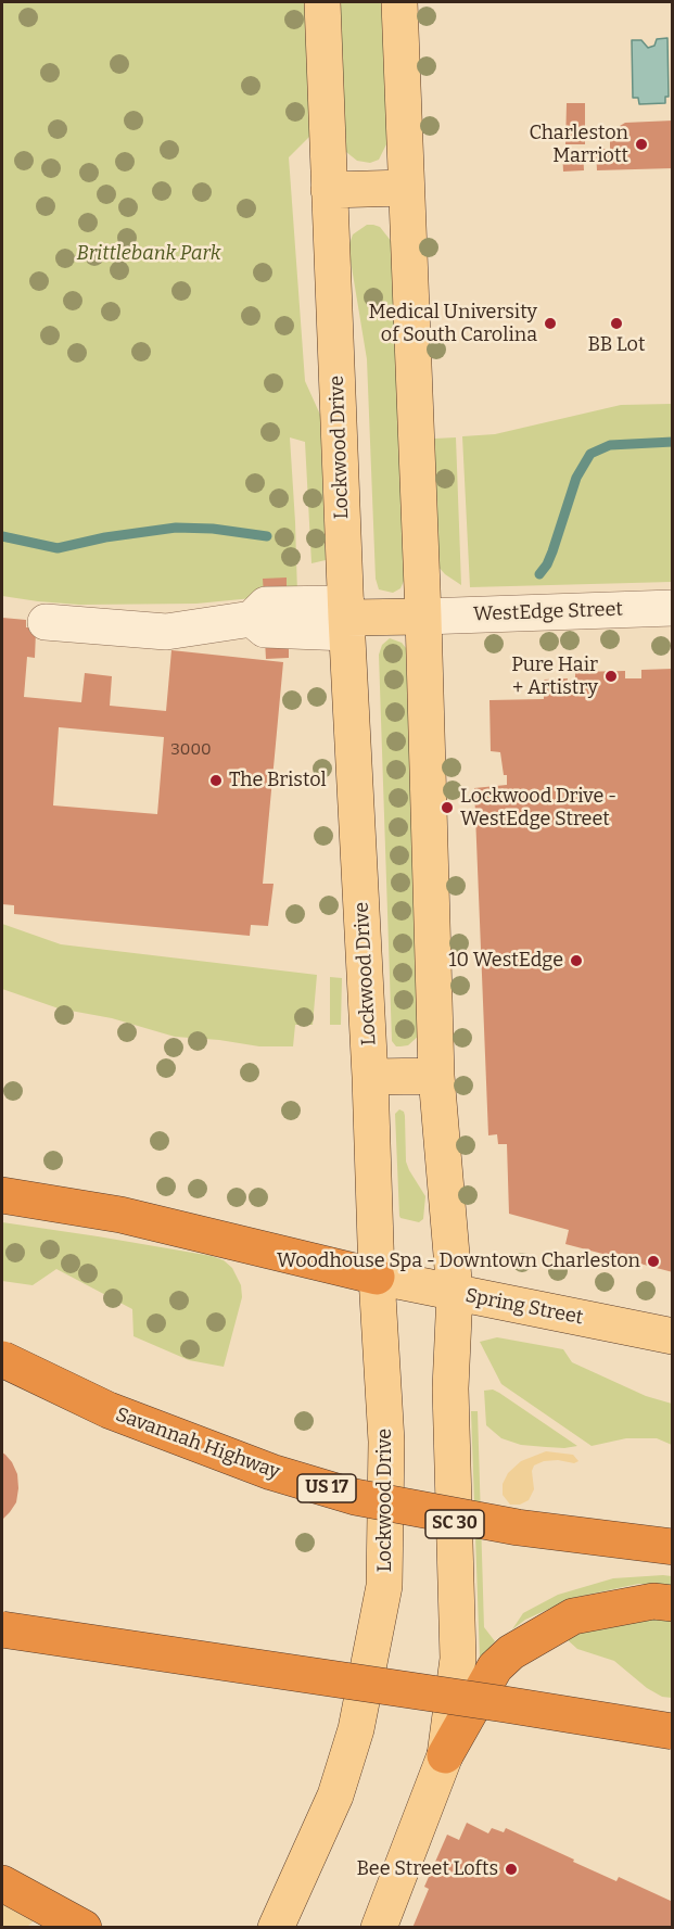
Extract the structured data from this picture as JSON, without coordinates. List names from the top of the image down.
{
  "streets": {
    "highway": ["Savannah Highway", "US 17"],
    "main road": ["Lockwood Drive", "Spring Street", "SC 30"],
    "street": ["WestEdge Street"]
  },
  "crossings": [
    ["Lockwood Drive", "Spring Street"],
    ["Spring Street", "SC 30"]
  ],
  "parks": ["Brittlebank Park"],
  "places": [
    "Charleston Marriott",
    "Medical University of South Carolina",
    "BB Lot",
    "Pure Hair + Artistry",
    "The Bristol",
    "Lockwood Drive - WestEdge Street",
    "10 WestEdge",
    "Woodhouse Spa - Downtown Charleston",
    "Bee Street Lofts"
  ],
  "house_numbers": ["3000"]
}
